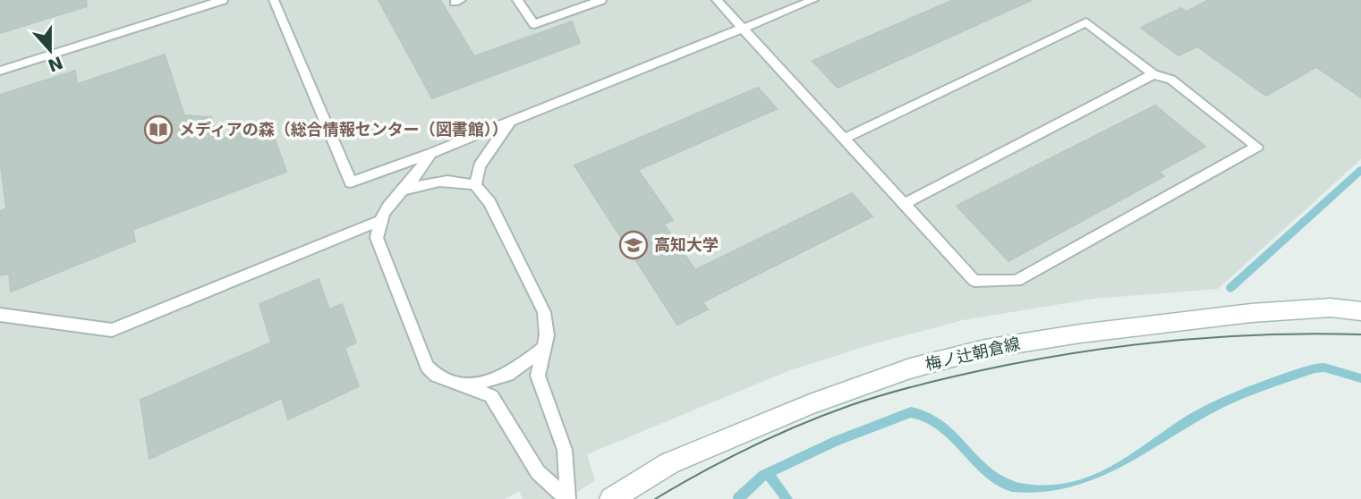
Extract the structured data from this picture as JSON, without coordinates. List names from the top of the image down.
{
  "streets": {
    "main road": ["梅ノ辻朝倉線"]
  },
  "places": {
    "library": ["メディアの森（総合情報センター（図書館））"],
    "school or university": ["高知大学"]
  },
  "north": "bottom"
}
